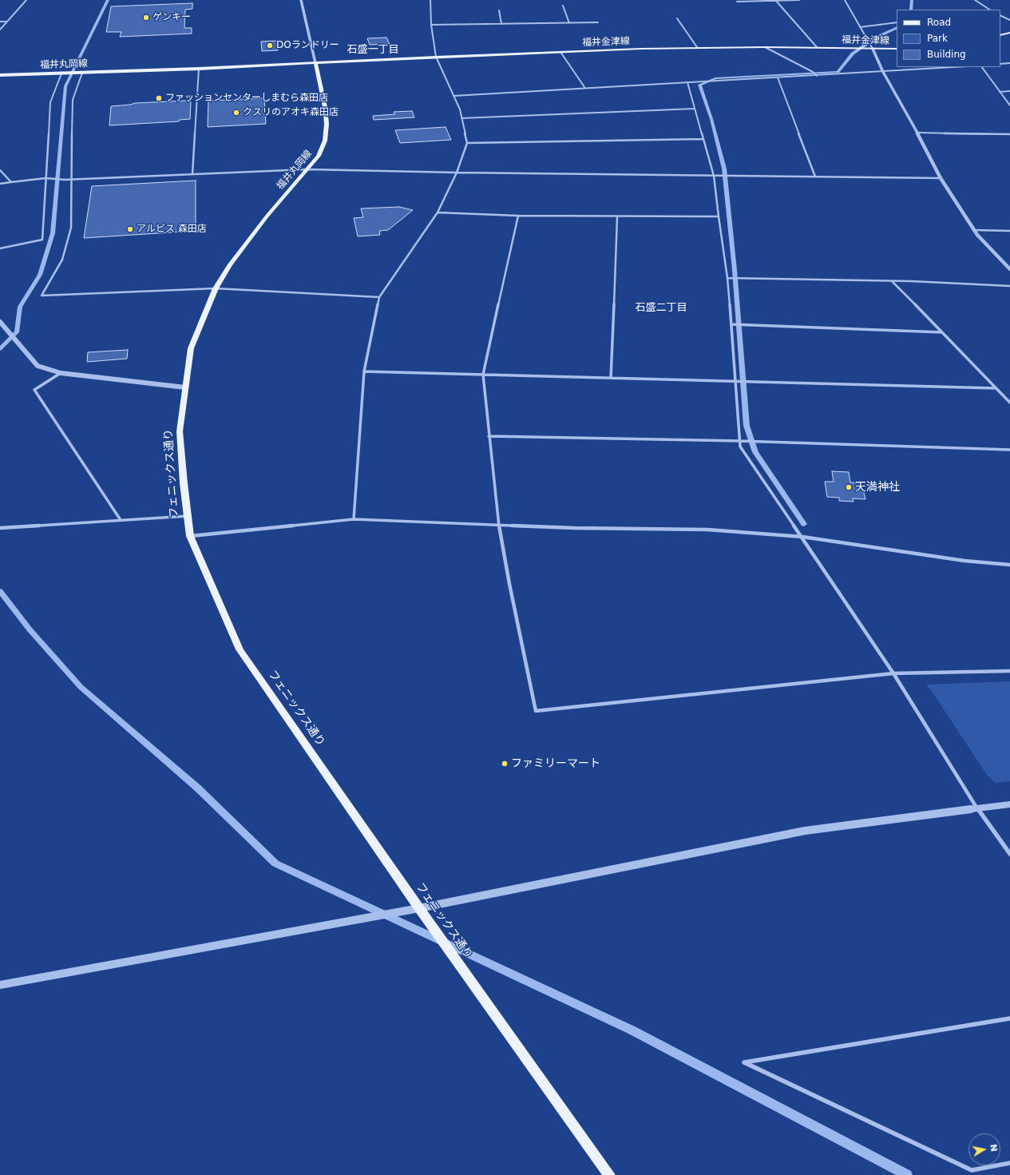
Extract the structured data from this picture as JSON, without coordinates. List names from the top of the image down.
{
  "streets": {
    "main road": ["福井金津線", "福井丸岡線", "フェニックス通り"]
  },
  "crossings": [
    ["福井金津線", "福井丸岡線"],
    ["福井丸岡線", "フェニックス通り"]
  ],
  "districts": ["石盛一丁目", "石盛二丁目"],
  "places": [
    "ゲンキー",
    "DOランドリー",
    "ファッションセンターしまむら森田店",
    "クスリのアオキ森田店",
    "アルビス 森田店",
    "天満神社",
    "ファミリーマート"
  ],
  "legend": ["Road", "Park", "Building"],
  "north": "right"
}
